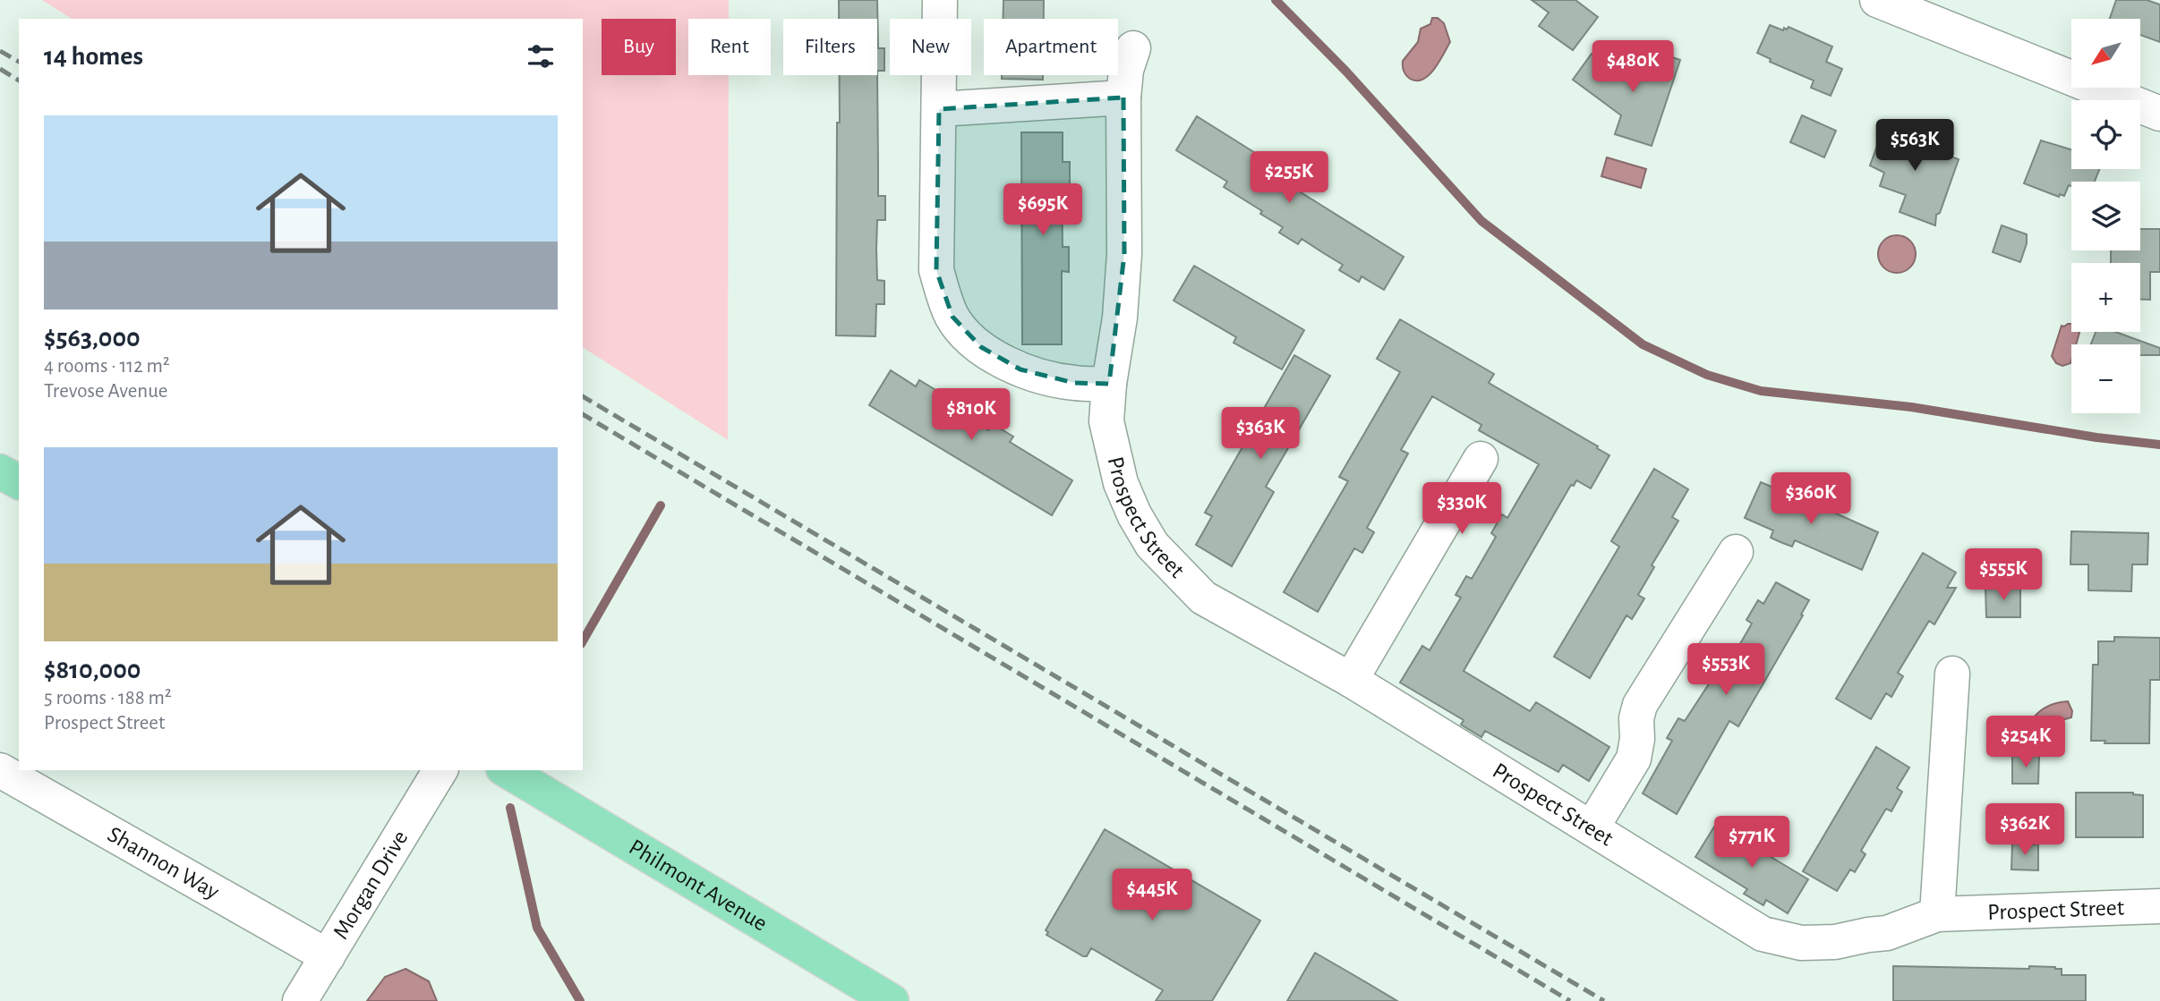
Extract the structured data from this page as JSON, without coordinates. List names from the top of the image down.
{
  "streets": {
    "main road": ["Philmont Avenue"],
    "street": ["Prospect Street", "Shannon Way", "Morgan Drive"]
  },
  "crossings": [
    ["Shannon Way", "Morgan Drive"]
  ],
  "north": "bottom left",
  "page": {
    "map_buttons": ["+", "−"],
    "chip": [
      "Buy",
      "Rent",
      "Filters",
      "New",
      "Apartment"
    ],
    "heading": "14 homes",
    "price": [
      "$480K",
      "$563K",
      "$255K",
      "$695K",
      "$810K",
      "$363K",
      "$360K",
      "$330K",
      "$555K",
      "$553K",
      "$254K",
      "$362K",
      "$771K",
      "$445K"
    ],
    "list": [
      {
        "name": "$563,000",
        "note": "4 rooms · 112 m² · Trevose Avenue"
      },
      {
        "name": "$810,000",
        "note": "5 rooms · 188 m² · Prospect Street"
      }
    ]
  }
}
